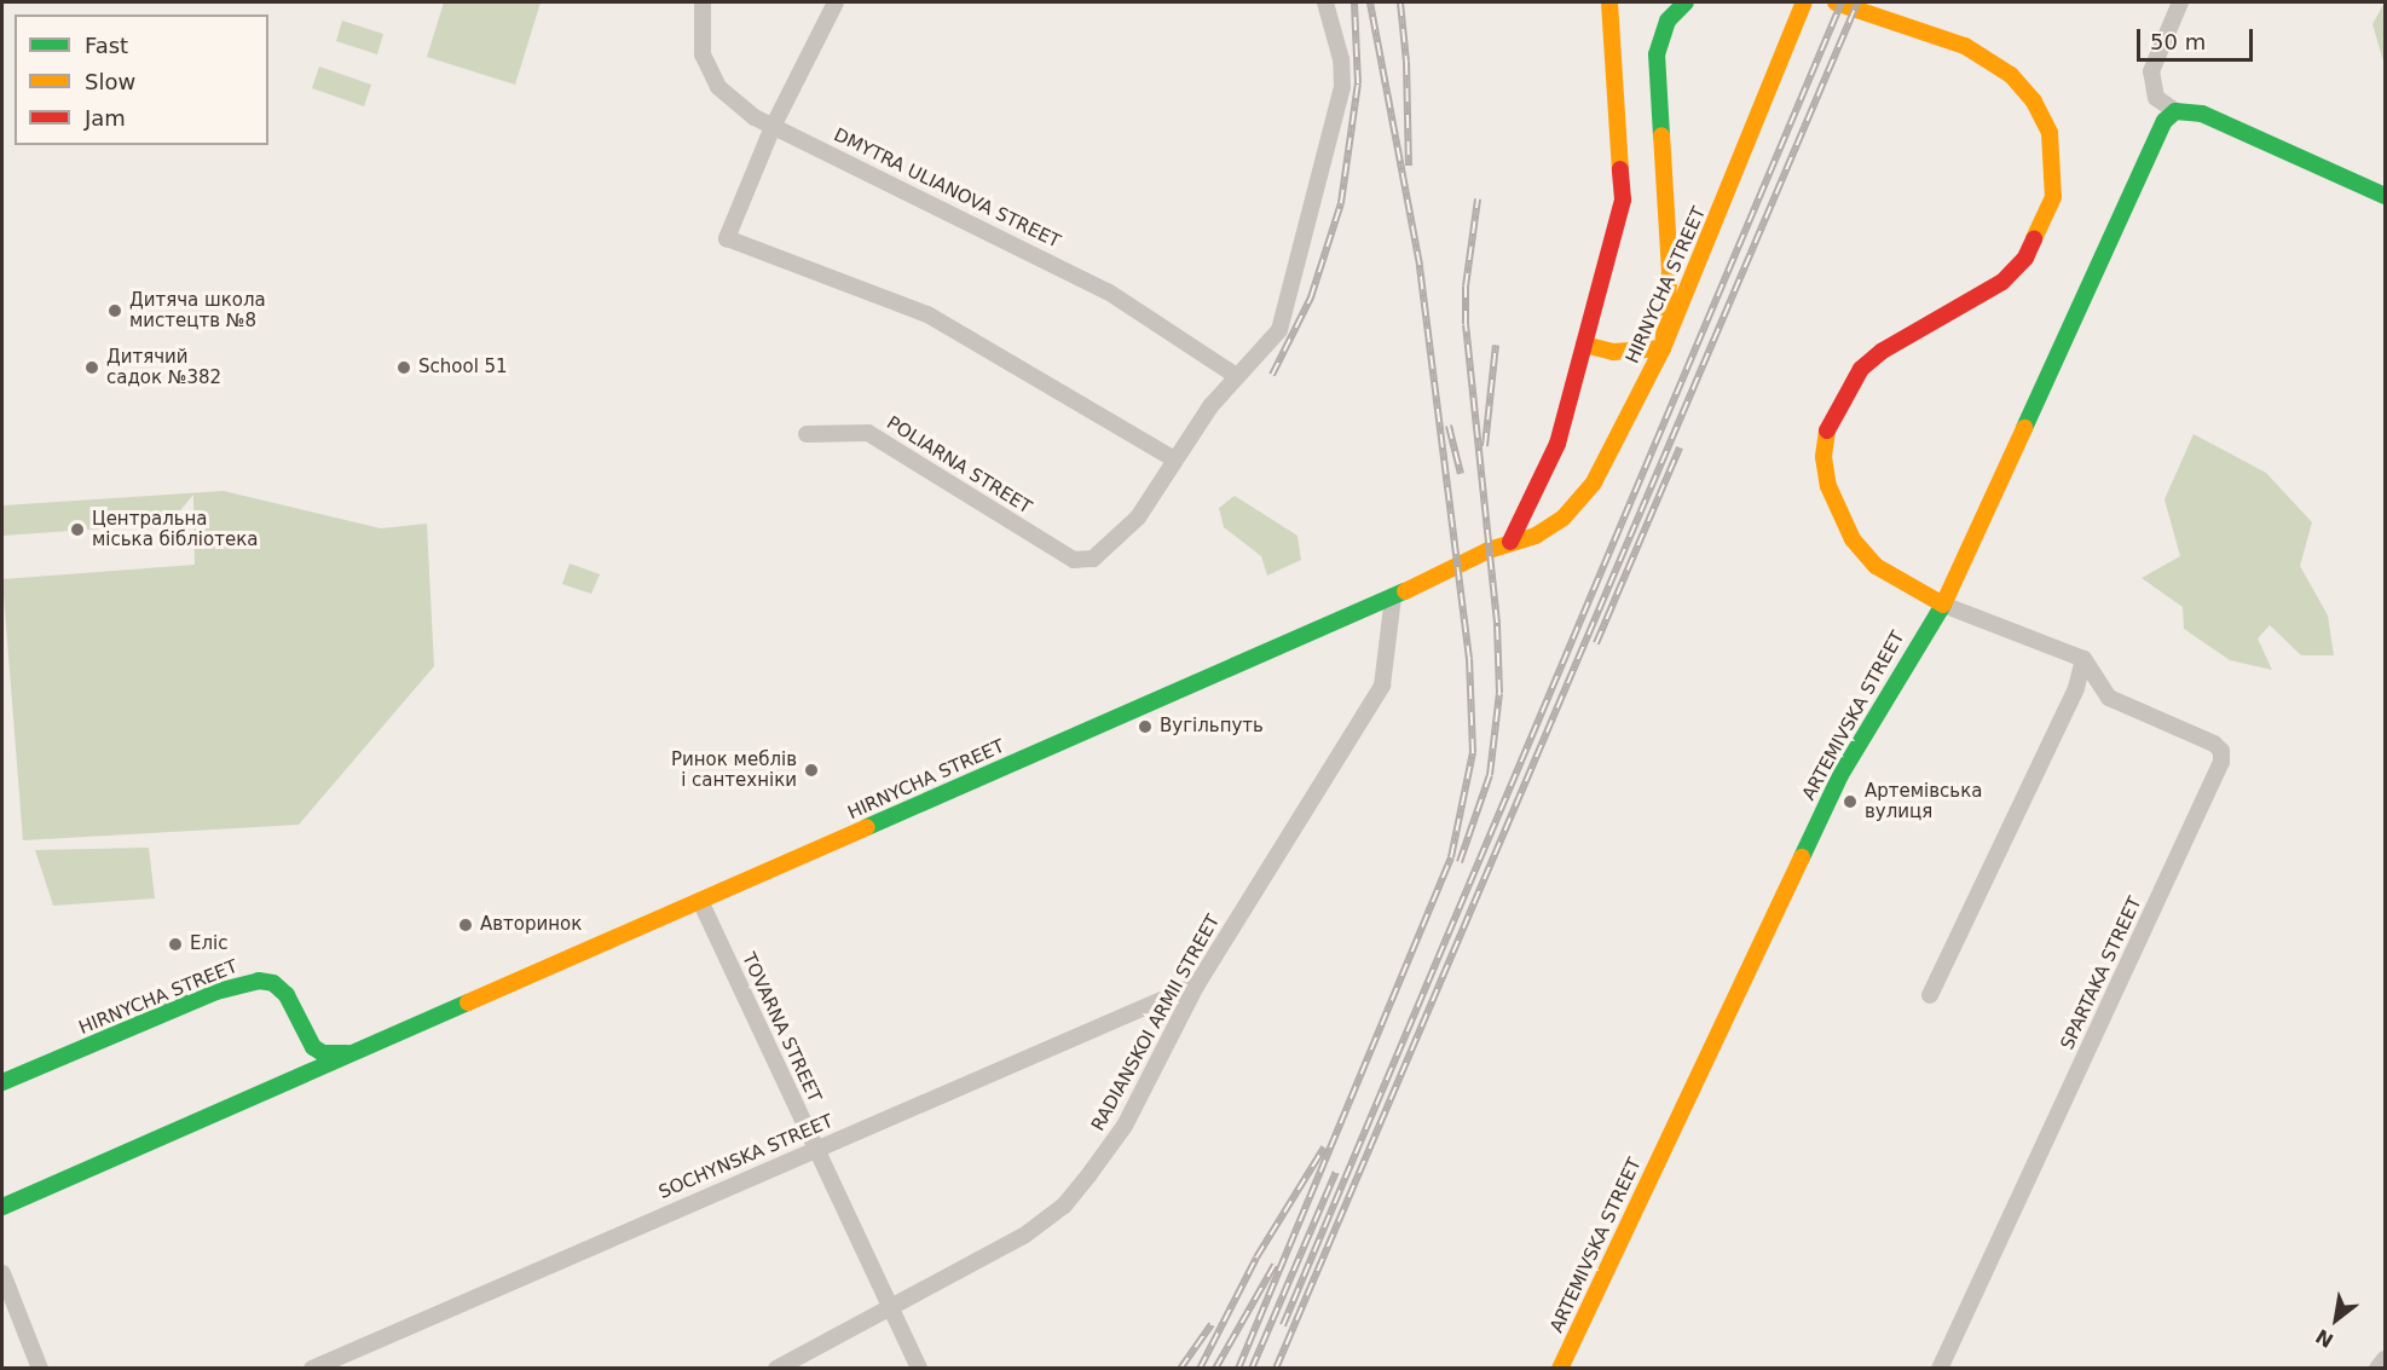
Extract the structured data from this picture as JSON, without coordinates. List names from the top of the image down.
{
  "streets": {
    "main road": ["HIRNYCHA STREET", "ARTEMIVSKA STREET"],
    "street": [
      "DMYTRA ULIANOVA STREET",
      "POLIARNA STREET",
      "SPARTAKA STREET",
      "RADIANSKOI ARMII STREET",
      "TOVARNA STREET",
      "SOCHYNSKA STREET"
    ]
  },
  "crossings": [
    ["HIRNYCHA STREET", "RADIANSKOI ARMII STREET"],
    ["HIRNYCHA STREET", "TOVARNA STREET"],
    ["RADIANSKOI ARMII STREET", "TOVARNA STREET"],
    ["RADIANSKOI ARMII STREET", "SOCHYNSKA STREET"],
    ["TOVARNA STREET", "SOCHYNSKA STREET"]
  ],
  "places": [
    "Дитяча школа мистецтв №8",
    "Дитячий садок №382",
    "School 51",
    "Центральна міська бібліотека",
    "Вугільпуть",
    "Ринок меблів і сантехніки",
    "Артемівська вулиця",
    "Авторинок",
    "Еліс"
  ],
  "legend": ["Fast", "Slow", "Jam"],
  "scale_bar": "50 m",
  "north": "bottom left"
}
